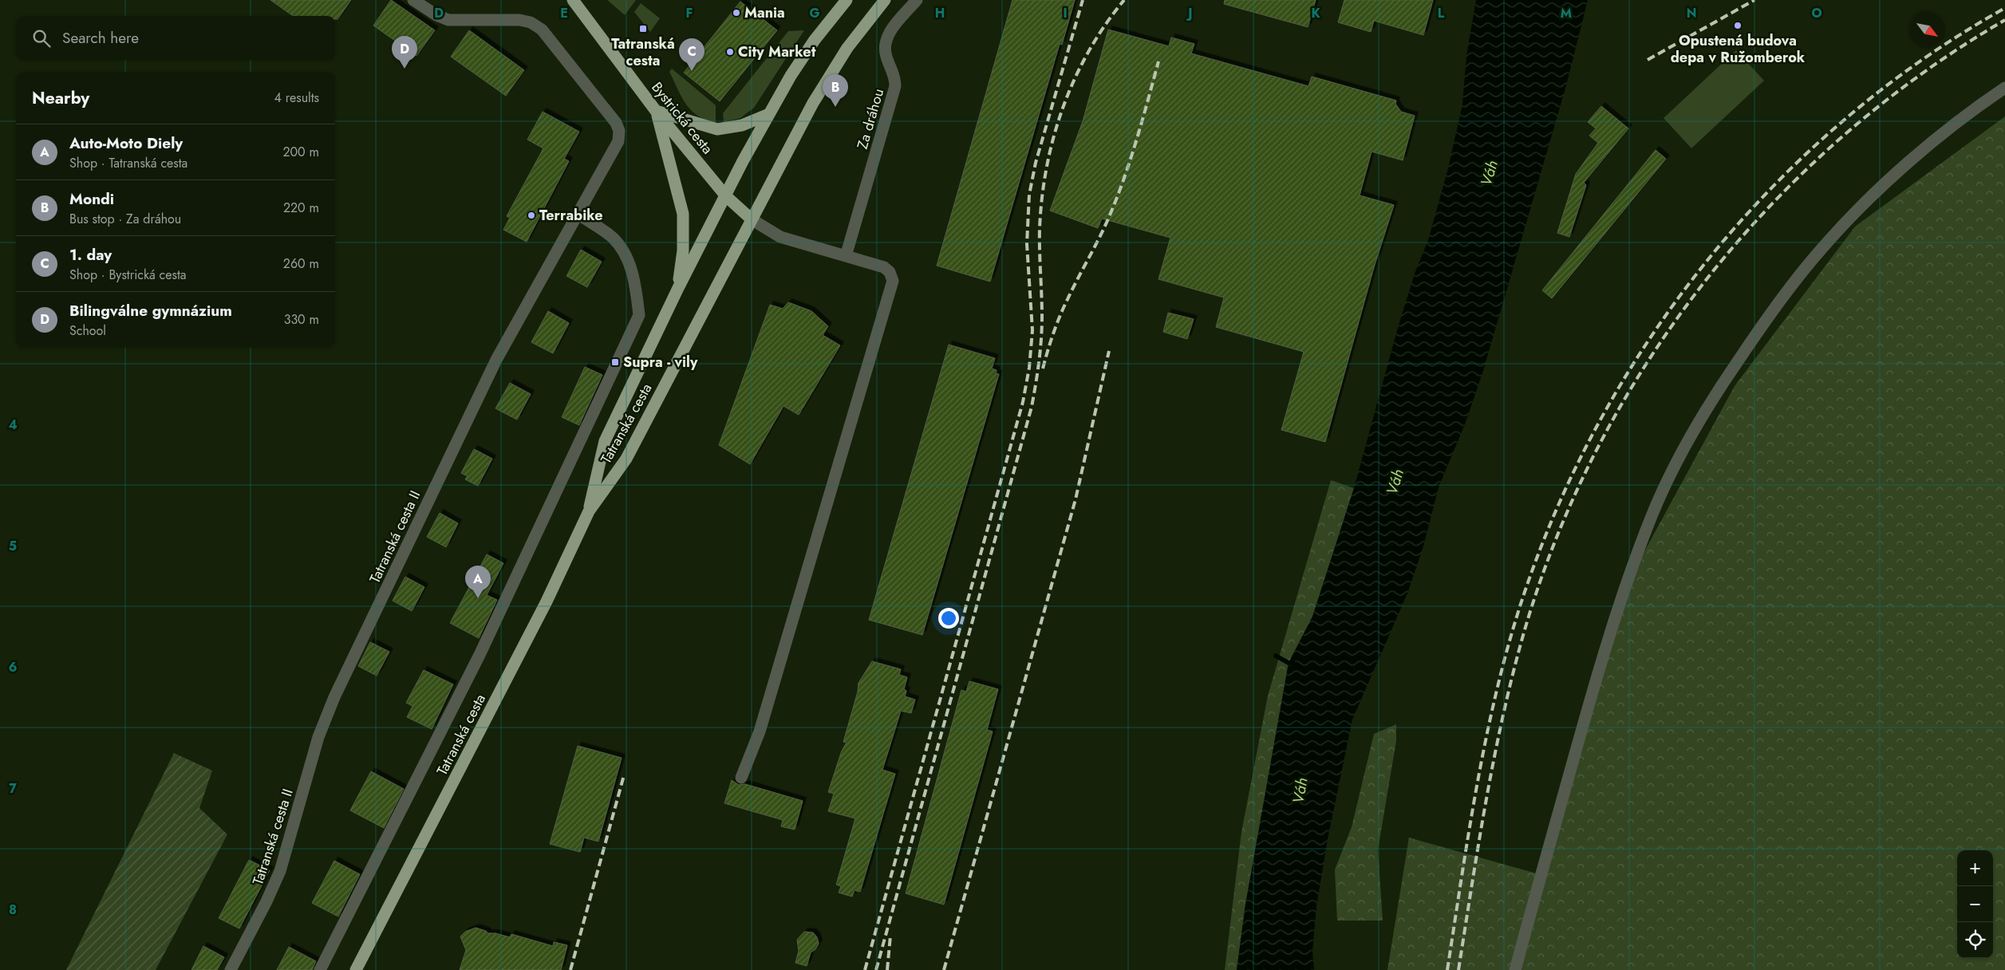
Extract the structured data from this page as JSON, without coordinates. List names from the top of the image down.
{
  "streets": {
    "main road": ["Bystrická cesta", "Tatranská cesta"],
    "street": ["Za dráhou", "Tatranská cesta II"]
  },
  "crossings": [
    ["Bystrická cesta", "Tatranská cesta"]
  ],
  "water": ["Váh"],
  "places": {
    "other": [
      "Mania",
      "Opustená budova depa v Ružomberok",
      "City Market",
      "Terrabike"
    ],
    "transit": ["Tatranská cesta", "Supra - vily"]
  },
  "north": "bottom right",
  "page": {
    "search": "Search here",
    "pins": [
      "D",
      "C",
      "B",
      "A"
    ],
    "heading": ["Nearby", "4 results"],
    "list": [
      {
        "mark": "A",
        "name": "Auto-Moto Diely",
        "note": "Shop · Tatranská cesta",
        "value": "200 m"
      },
      {
        "mark": "B",
        "name": "Mondi",
        "note": "Bus stop · Za dráhou",
        "value": "220 m"
      },
      {
        "mark": "C",
        "name": "1. day",
        "note": "Shop · Bystrická cesta",
        "value": "260 m"
      },
      {
        "mark": "D",
        "name": "Bilingválne gymnázium",
        "note": "School",
        "value": "330 m"
      }
    ],
    "map_buttons": ["+", "−"]
  },
  "grid": {
    "columns": [
      "D",
      "E",
      "F",
      "G",
      "H",
      "I",
      "J",
      "K",
      "L",
      "M",
      "N",
      "O"
    ],
    "rows": [
      "4",
      "5",
      "6",
      "7",
      "8"
    ]
  }
}
